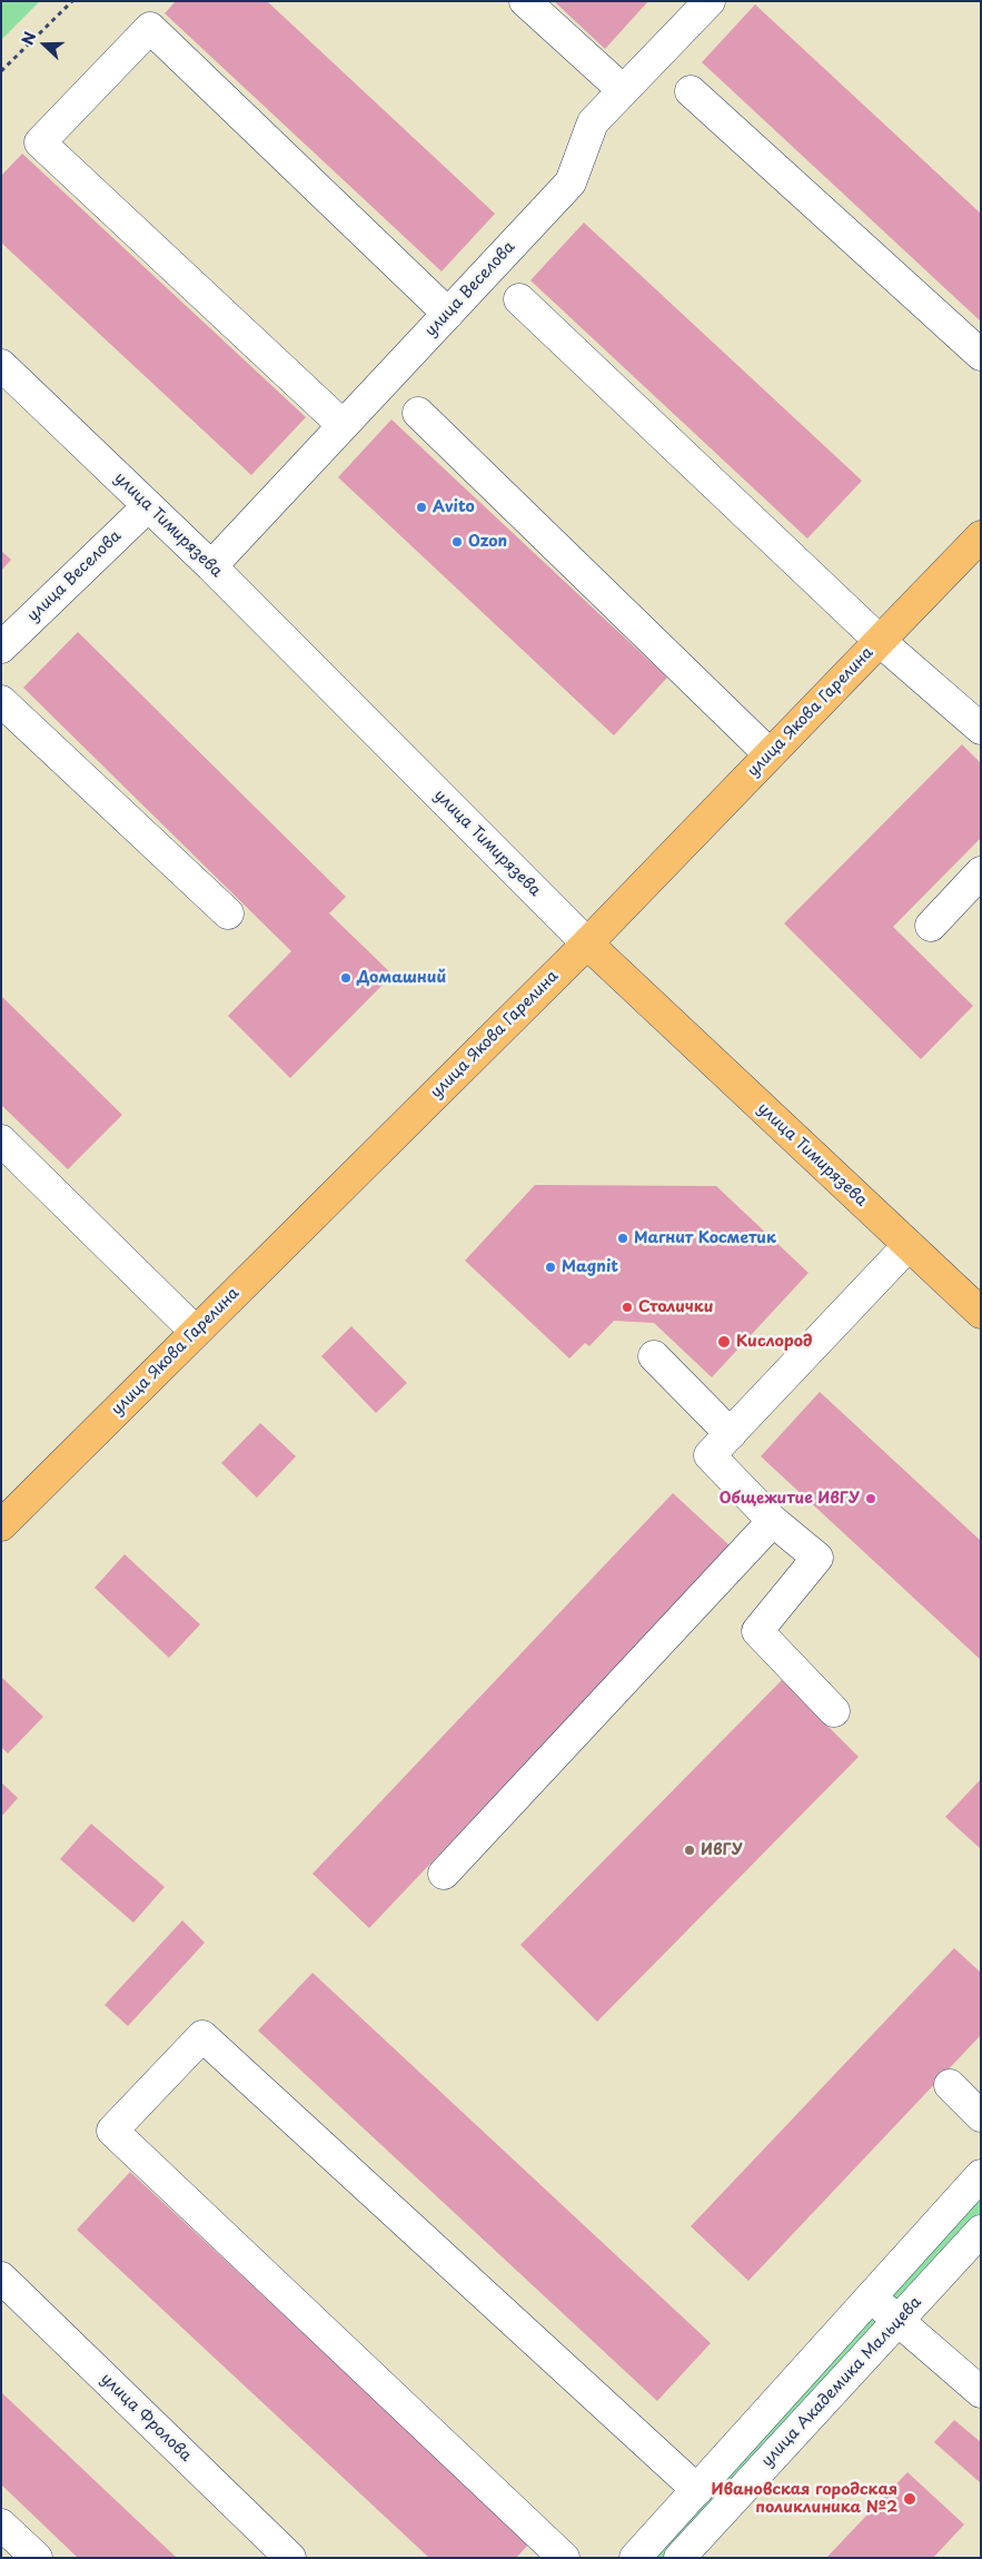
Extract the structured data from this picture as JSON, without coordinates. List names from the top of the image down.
{
  "streets": {
    "main road": ["улица Тимирязева", "улица Якова Гарелина"],
    "street": ["улица Веселова", "улица Академика Мальцева", "улица Фролова"]
  },
  "crossings": [
    ["улица Веселова", "улица Тимирязева"],
    ["улица Тимирязева", "улица Якова Гарелина"]
  ],
  "places": [
    "Avito",
    "Ozon",
    "Домашний",
    "Магнит Косметик",
    "Magnit",
    "Столички",
    "Кислород",
    "Общежитие ИвГУ",
    "ИвГУ",
    "Ивановская городская поликлиника №2"
  ],
  "north": "left"
}
